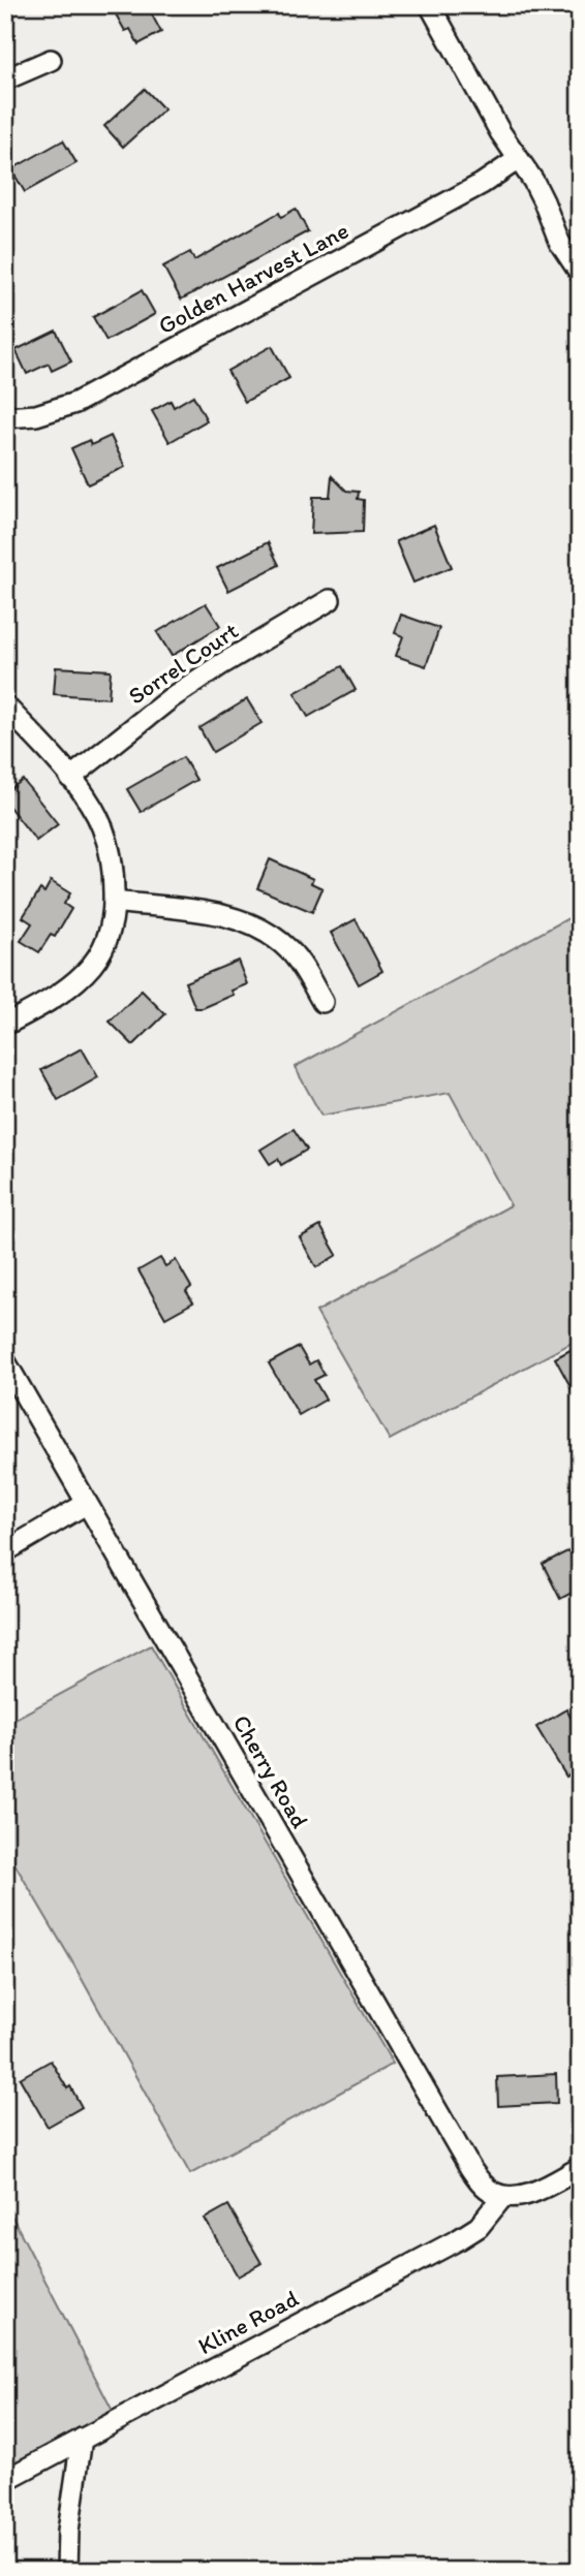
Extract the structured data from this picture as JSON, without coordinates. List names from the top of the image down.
{
  "streets": {
    "street": [
      "Golden Harvest Lane",
      "Sorrel Court",
      "Cherry Road",
      "Kline Road"
    ]
  },
  "crossings": [
    ["Cherry Road", "Kline Road"]
  ]
}
